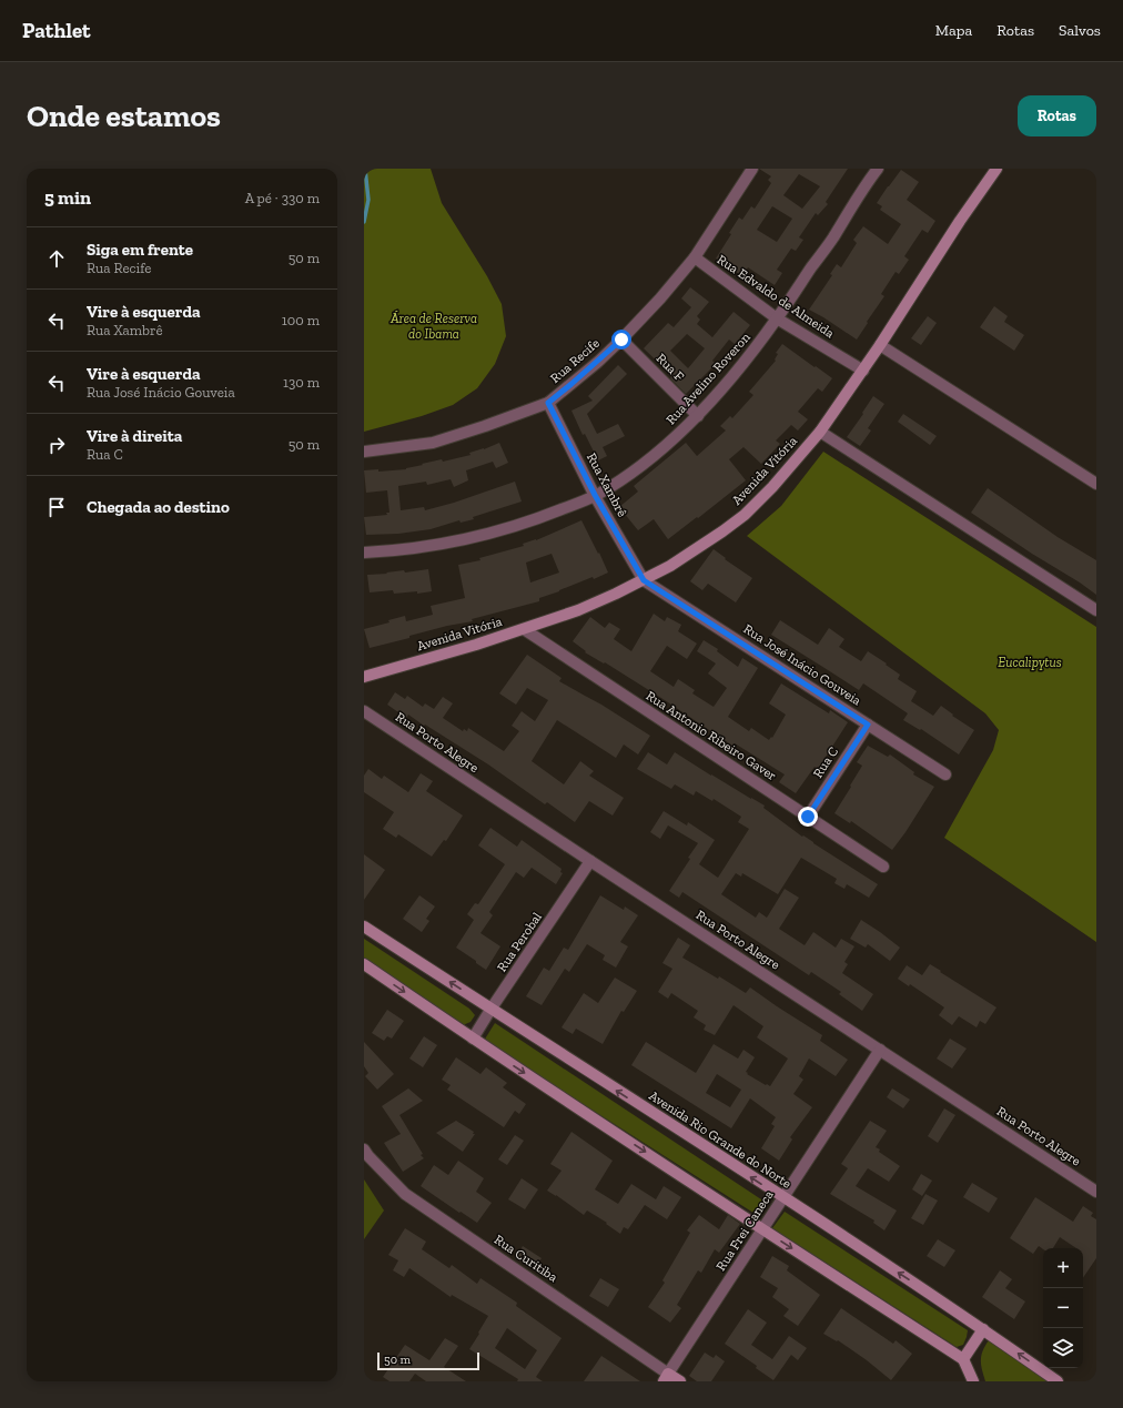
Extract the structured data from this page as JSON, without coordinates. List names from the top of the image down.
{
  "streets": {
    "main road": ["Avenida Vitória", "Avenida Rio Grande do Norte", "Rua Curitiba"],
    "street": [
      "Rua Edvaldo de Almeida",
      "Rua Recife",
      "Rua F",
      "Rua Avelino Roveron",
      "Rua Xambrê",
      "Rua José Inácio Gouveia",
      "Rua Antonio Ribeiro Gaver",
      "Rua Porto Alegre",
      "Rua C",
      "Rua Perobal",
      "Rua Frei Caneca"
    ]
  },
  "crossings": [
    ["Rua Edvaldo de Almeida", "Rua Recife"],
    ["Rua Edvaldo de Almeida", "Rua Avelino Roveron"],
    ["Rua Edvaldo de Almeida", "Avenida Vitória"],
    ["Rua Recife", "Rua F"],
    ["Rua Recife", "Rua Xambrê"],
    ["Rua F", "Rua Avelino Roveron"],
    ["Rua Avelino Roveron", "Rua Xambrê"],
    ["Avenida Vitória", "Rua Xambrê"],
    ["Avenida Vitória", "Rua José Inácio Gouveia"],
    ["Avenida Vitória", "Rua Antonio Ribeiro Gaver"],
    ["Rua Xambrê", "Rua José Inácio Gouveia"],
    ["Rua José Inácio Gouveia", "Rua C"],
    ["Rua Antonio Ribeiro Gaver", "Rua C"],
    ["Rua Porto Alegre", "Rua Perobal"],
    ["Rua Porto Alegre", "Rua Frei Caneca"],
    ["Rua Perobal", "Avenida Rio Grande do Norte"],
    ["Avenida Rio Grande do Norte", "Rua Frei Caneca"],
    ["Rua Frei Caneca", "Rua Curitiba"]
  ],
  "parks": ["Área de Reserva do Ibama", "Eucalipytus"],
  "scale_bar": "50 m",
  "page": {
    "header": "Pathlet",
    "nav": ["Mapa", "Rotas", "Salvos"],
    "buttons": "Rotas",
    "title": "Onde estamos",
    "heading": ["5 min", "A pé · 330 m"],
    "list": [
      ["Siga em frente", "Rua Recife", "50 m"],
      ["Vire à esquerda", "Rua Xambrê", "100 m"],
      ["Vire à esquerda", "Rua José Inácio Gouveia", "130 m"],
      ["Vire à direita", "Rua C", "50 m"],
      "Chegada ao destino"
    ],
    "map_buttons": ["+", "−"],
    "scale": "50 m"
  }
}
